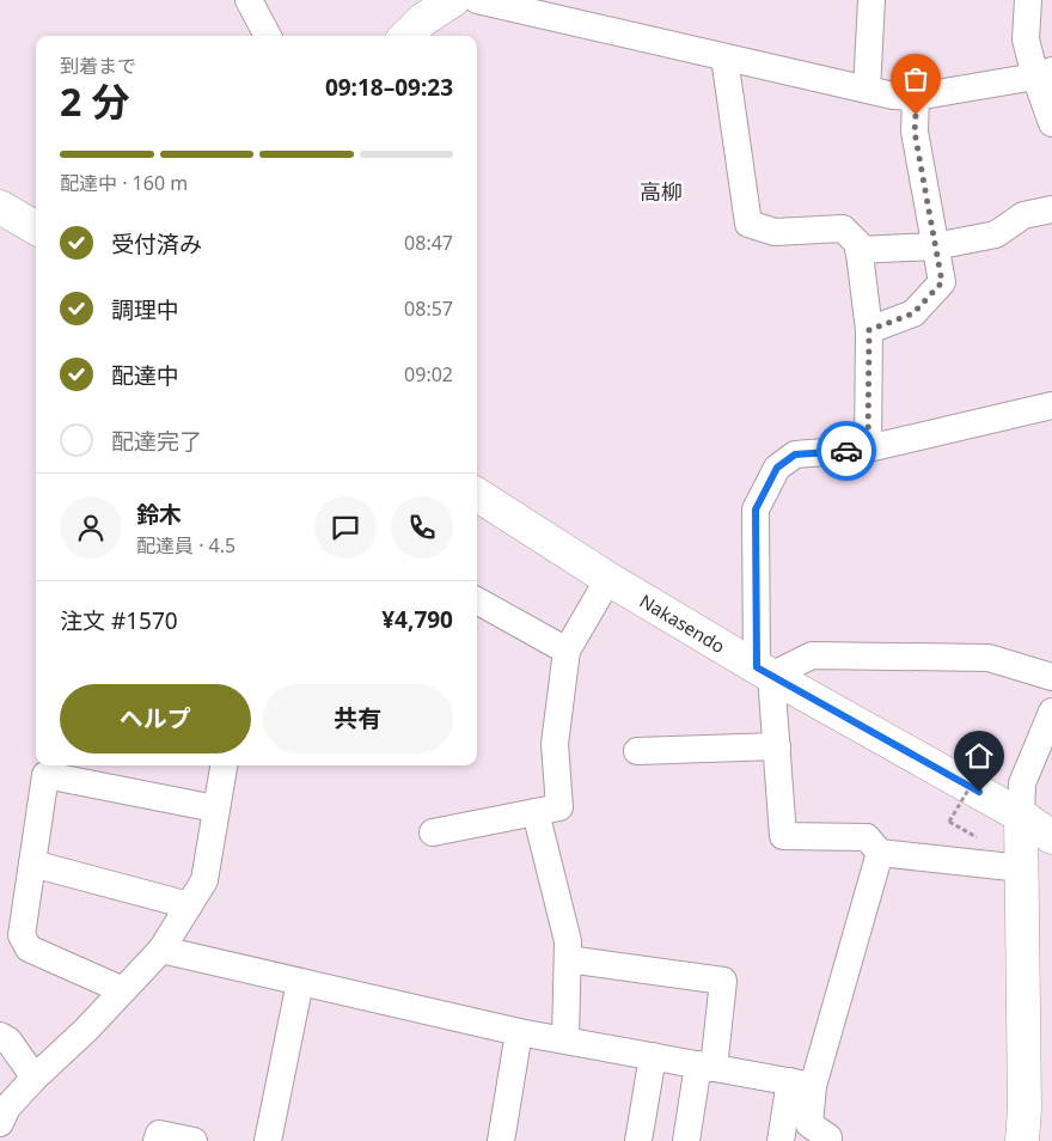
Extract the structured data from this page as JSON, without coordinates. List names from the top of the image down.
{
  "streets": {
    "main road": ["Nakasendo"]
  },
  "districts": ["高柳"],
  "page": {
    "heading": ["2 分", "到着まで", "09:18–09:23"],
    "panel": [
      "鈴木",
      "配達員 · 4.5",
      "注文 #1570",
      "¥4,790"
    ],
    "bar": "配達中 · 160 m",
    "list": [
      ["受付済み", "08:47"],
      ["調理中", "08:57"],
      ["配達中", "09:02"],
      "配達完了"
    ],
    "buttons": ["ヘルプ", "共有"]
  }
}
